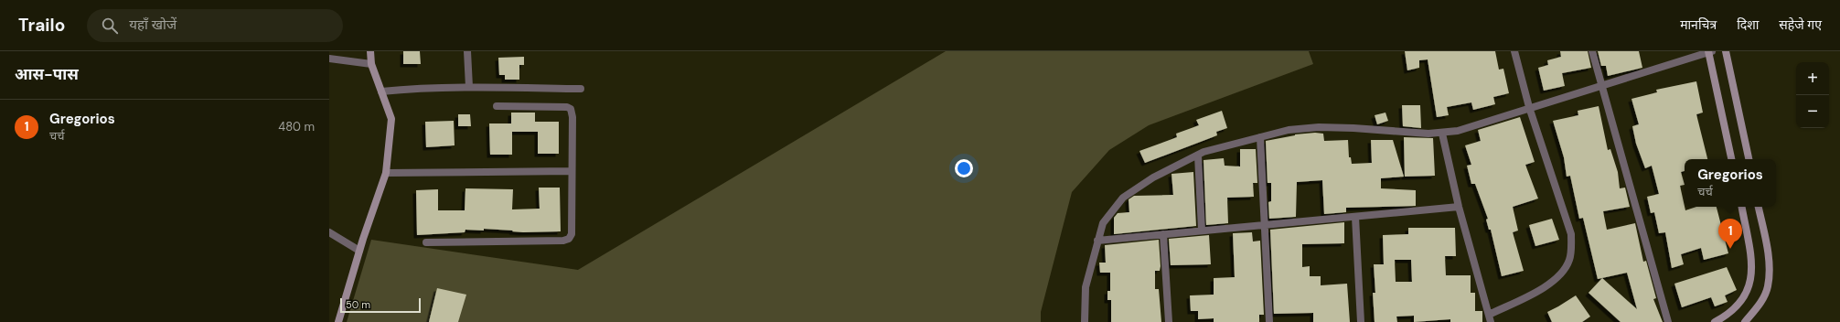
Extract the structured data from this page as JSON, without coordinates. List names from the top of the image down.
{
  "scale_bar": "50 m",
  "page": {
    "header": "Trailo",
    "search": "यहाँ खोजें",
    "nav": ["मानचित्र", "दिशा", "सहेजे गए"],
    "heading": "आस-पास",
    "map_buttons": ["+", "−"],
    "list": [
      {
        "mark": "1",
        "name": "Gregorios",
        "note": "चर्च",
        "value": "480 m"
      }
    ],
    "popup": ["Gregorios", "चर्च"],
    "pins": "1",
    "scale": "50 m"
  }
}
